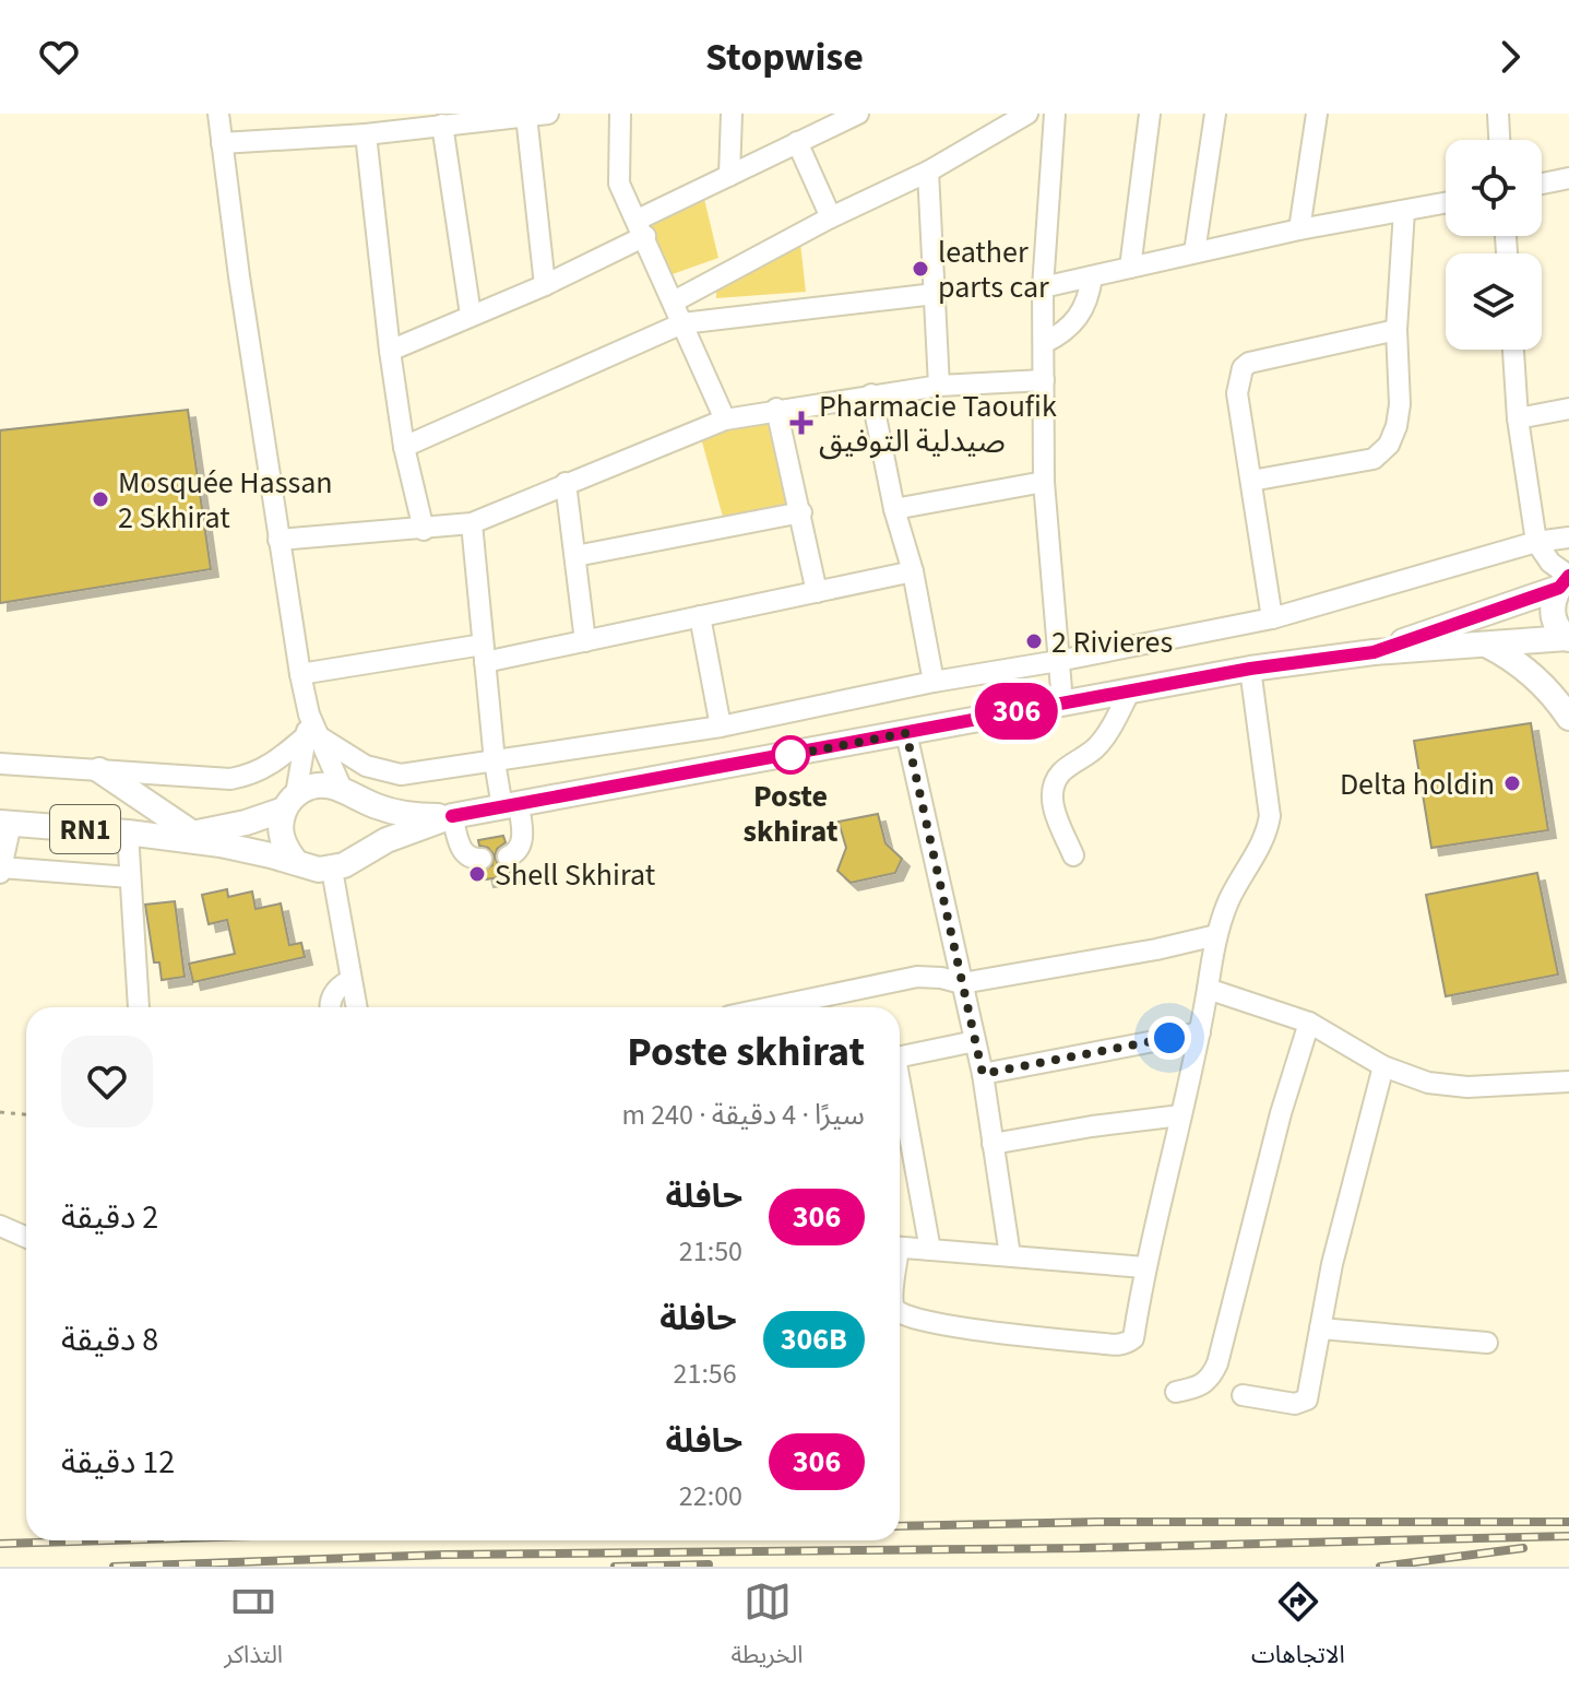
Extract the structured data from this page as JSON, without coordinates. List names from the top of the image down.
{
  "streets": {
    "main road": ["RN1"]
  },
  "places": {
    "other": [
      "leather parts car",
      "Mosquée Hassan 2 Skhirat",
      "2 Rivieres",
      "Poste skhirat",
      "Delta holdin",
      "Shell Skhirat"
    ],
    "health": ["Pharmacie Taoufik صيدلية التوفيق"]
  },
  "lines": ["bus line 306"],
  "page": {
    "header": "Stopwise",
    "on_map": "306",
    "heading": ["Poste skhirat", "سيرًا · 4 دقيقة · 240 m"],
    "list": [
      {
        "mark": "306",
        "name": "حافلة",
        "note": "21:50",
        "value": "2 دقيقة"
      },
      {
        "mark": "306B",
        "name": "حافلة",
        "note": "21:56",
        "value": "8 دقيقة"
      },
      {
        "mark": "306",
        "name": "حافلة",
        "note": "22:00",
        "value": "12 دقيقة"
      }
    ],
    "tabs": ["الاتجاهات", "الخريطة", "التذاكر"]
  }
}
